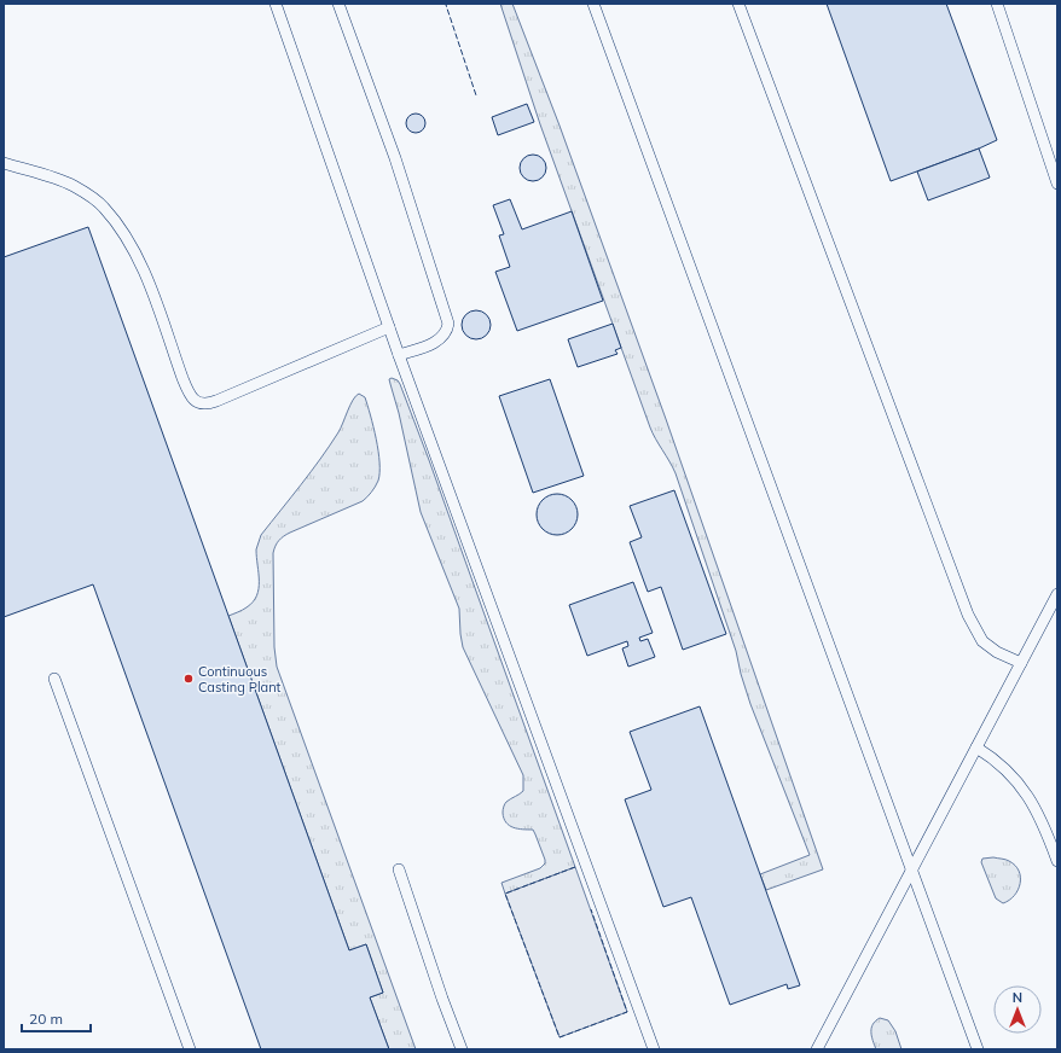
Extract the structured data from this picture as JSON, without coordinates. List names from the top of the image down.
{
  "places": ["Continuous Casting Plant"],
  "scale_bar": "20 m",
  "north": "top"
}
